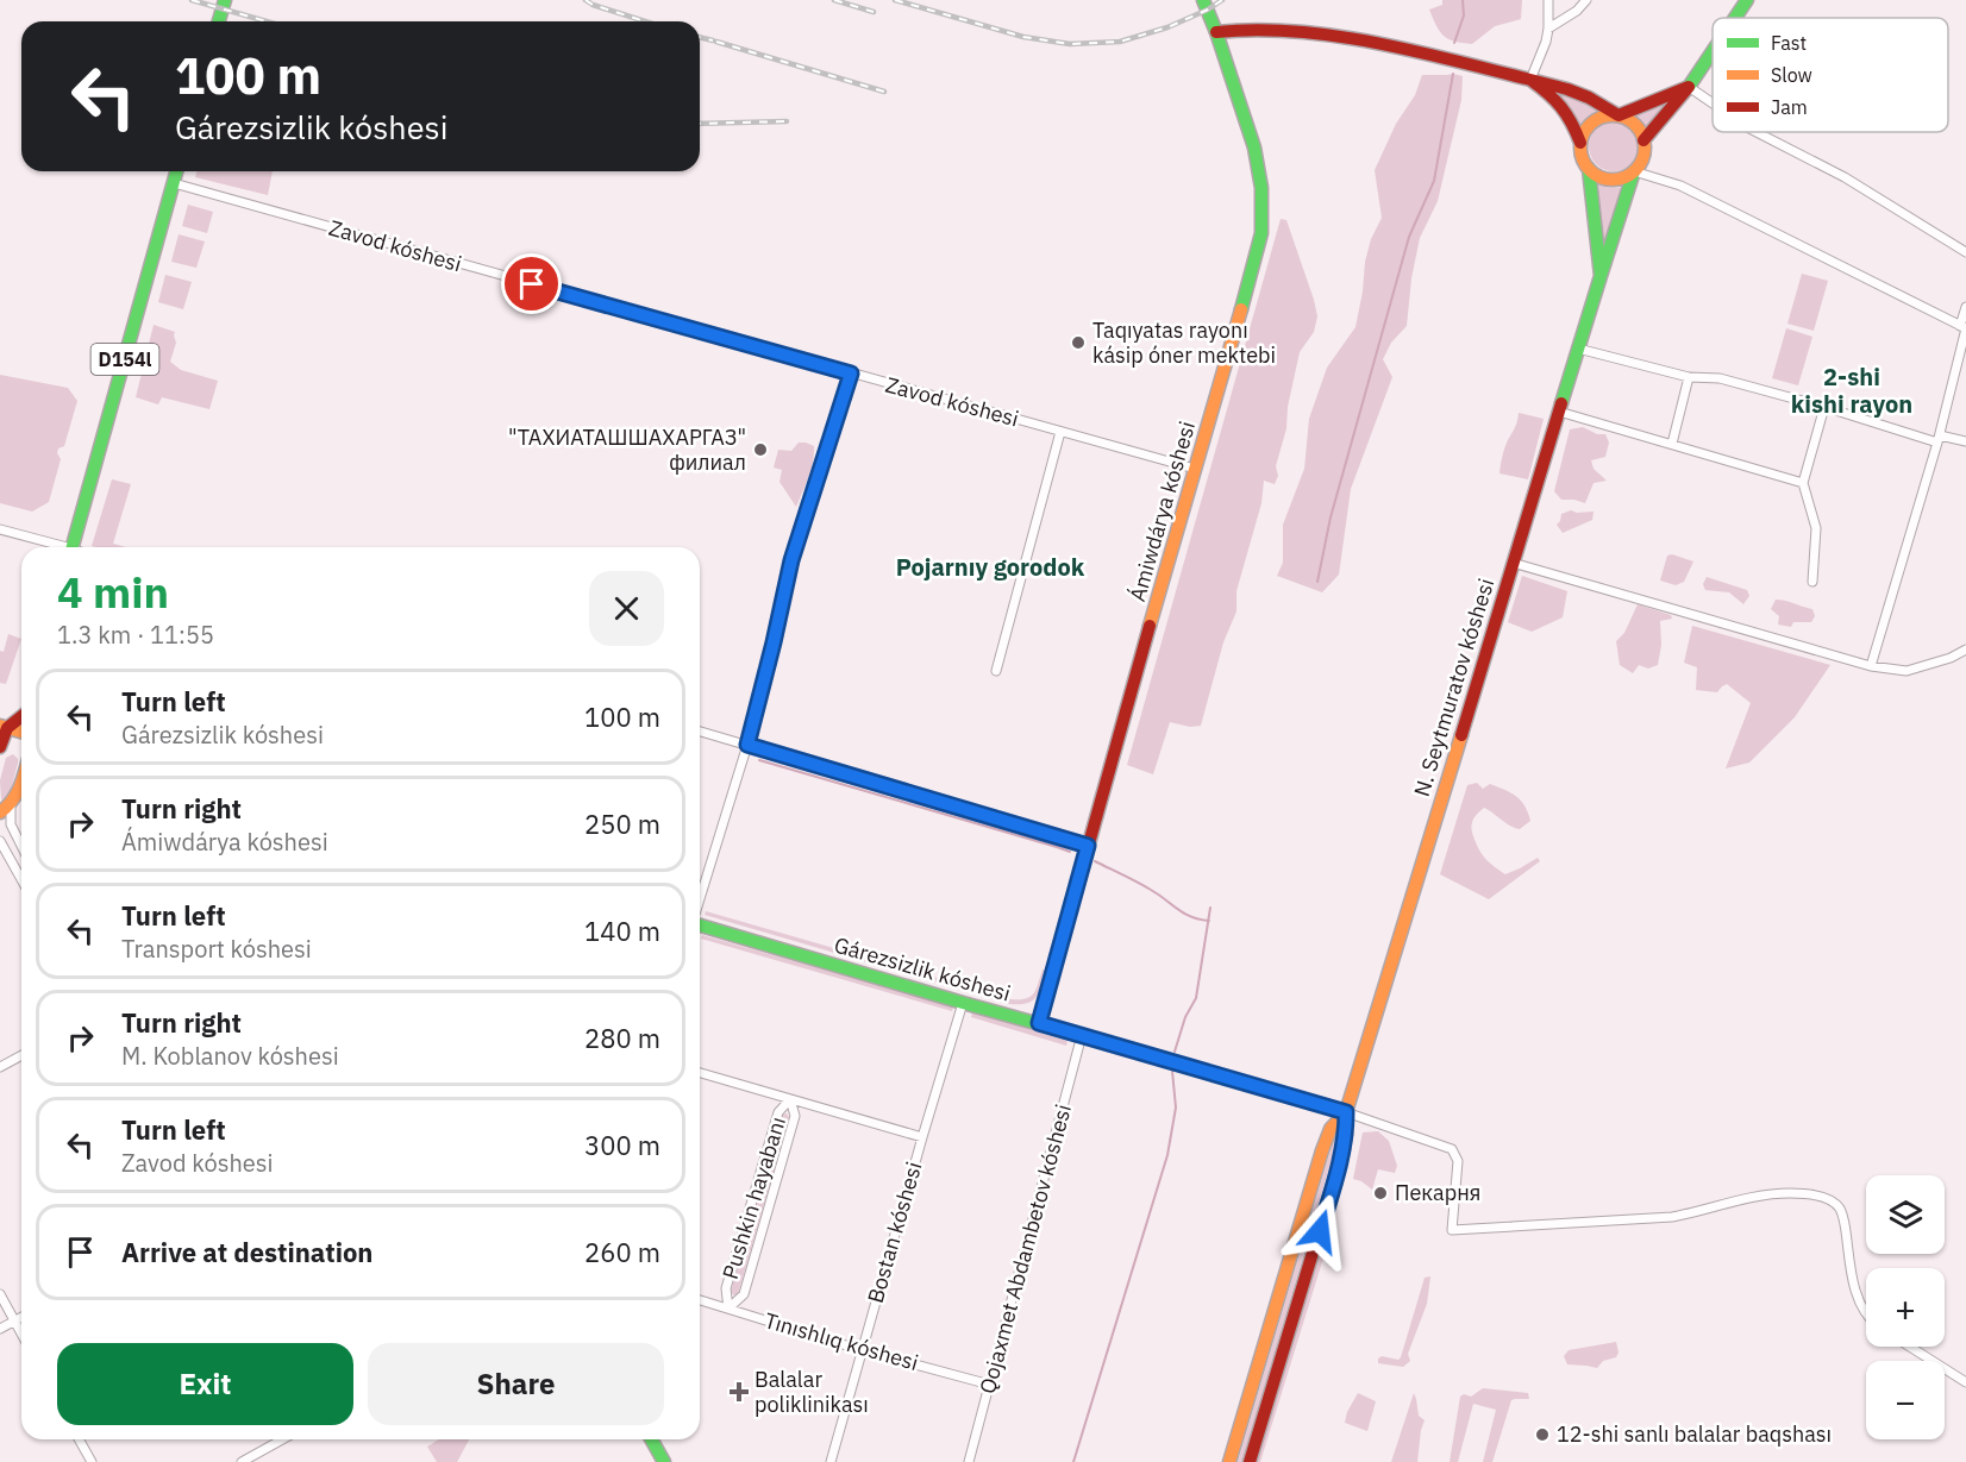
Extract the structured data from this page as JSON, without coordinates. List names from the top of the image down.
{
  "streets": {
    "street": [
      "Zavod kóshesi",
      "D154l",
      "Ámiwdárya kóshesi",
      "N. Seytmuratov kóshesi",
      "Gárezsizlik kóshesi",
      "Pushkin hayabanı",
      "Bostan kóshesi",
      "Qojaxmet Abdambetov kóshesi",
      "Tınıshlıq kóshesi"
    ]
  },
  "crossings": [
    ["Zavod kóshesi", "D154l"],
    ["Zavod kóshesi", "Ámiwdárya kóshesi"],
    ["Ámiwdárya kóshesi", "Gárezsizlik kóshesi"],
    ["N. Seytmuratov kóshesi", "Gárezsizlik kóshesi"],
    ["Gárezsizlik kóshesi", "Bostan kóshesi"],
    ["Gárezsizlik kóshesi", "Qojaxmet Abdambetov kóshesi"],
    ["Pushkin hayabanı", "Tınıshlıq kóshesi"],
    ["Bostan kóshesi", "Tınıshlıq kóshesi"],
    ["Qojaxmet Abdambetov kóshesi", "Tınıshlıq kóshesi"]
  ],
  "districts": ["2-shi kishi rayon", "Pojarnıy gorodok"],
  "places": {
    "other": [
      "Taqıyatas rayonı kásip óner mektebi",
      "\"ТАХИАТАШШАХАРГАЗ\" филиал",
      "Пекарня",
      "12-shi sanlı balalar baqshası"
    ],
    "health": ["Balalar poliklinikası"]
  },
  "legend": ["Fast", "Slow", "Jam"],
  "page": {
    "turn": ["100 m", "Gárezsizlik kóshesi"],
    "heading": ["4 min", "1.3 km · 11:55"],
    "list": [
      {
        "name": "Turn left",
        "note": "Gárezsizlik kóshesi",
        "value": "100 m"
      },
      {
        "name": "Turn right",
        "note": "Ámiwdárya kóshesi",
        "value": "250 m"
      },
      {
        "name": "Turn left",
        "note": "Transport kóshesi",
        "value": "140 m"
      },
      {
        "name": "Turn right",
        "note": "M. Koblanov kóshesi",
        "value": "280 m"
      },
      {
        "name": "Turn left",
        "note": "Zavod kóshesi",
        "value": "300 m"
      },
      {
        "name": "Arrive at destination",
        "value": "260 m"
      }
    ],
    "map_buttons": ["+", "−"],
    "buttons": ["Exit", "Share"]
  }
}
